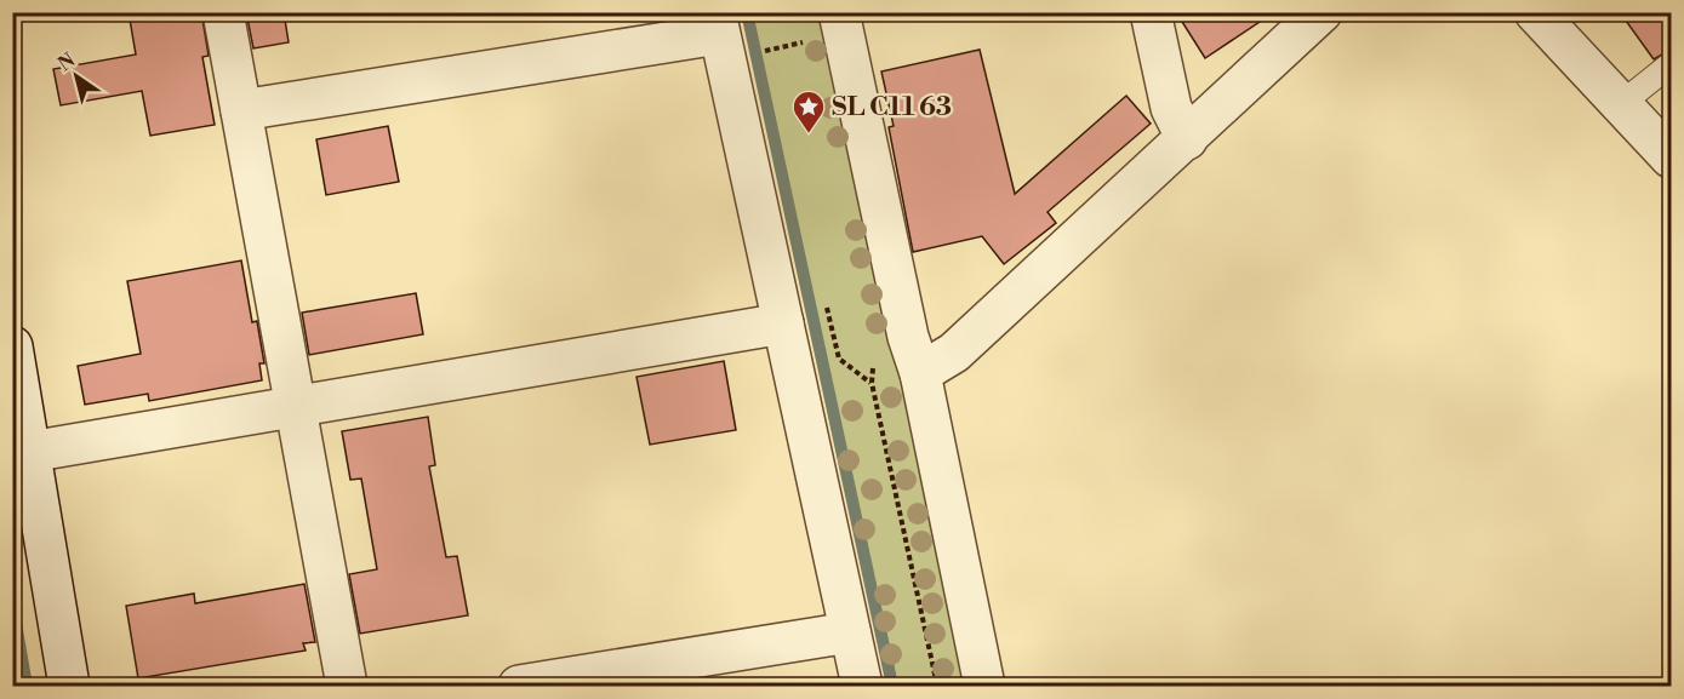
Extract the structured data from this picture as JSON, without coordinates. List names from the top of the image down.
{
  "places": {
    "place": ["SL C11 63"]
  },
  "north": "top left"
}
